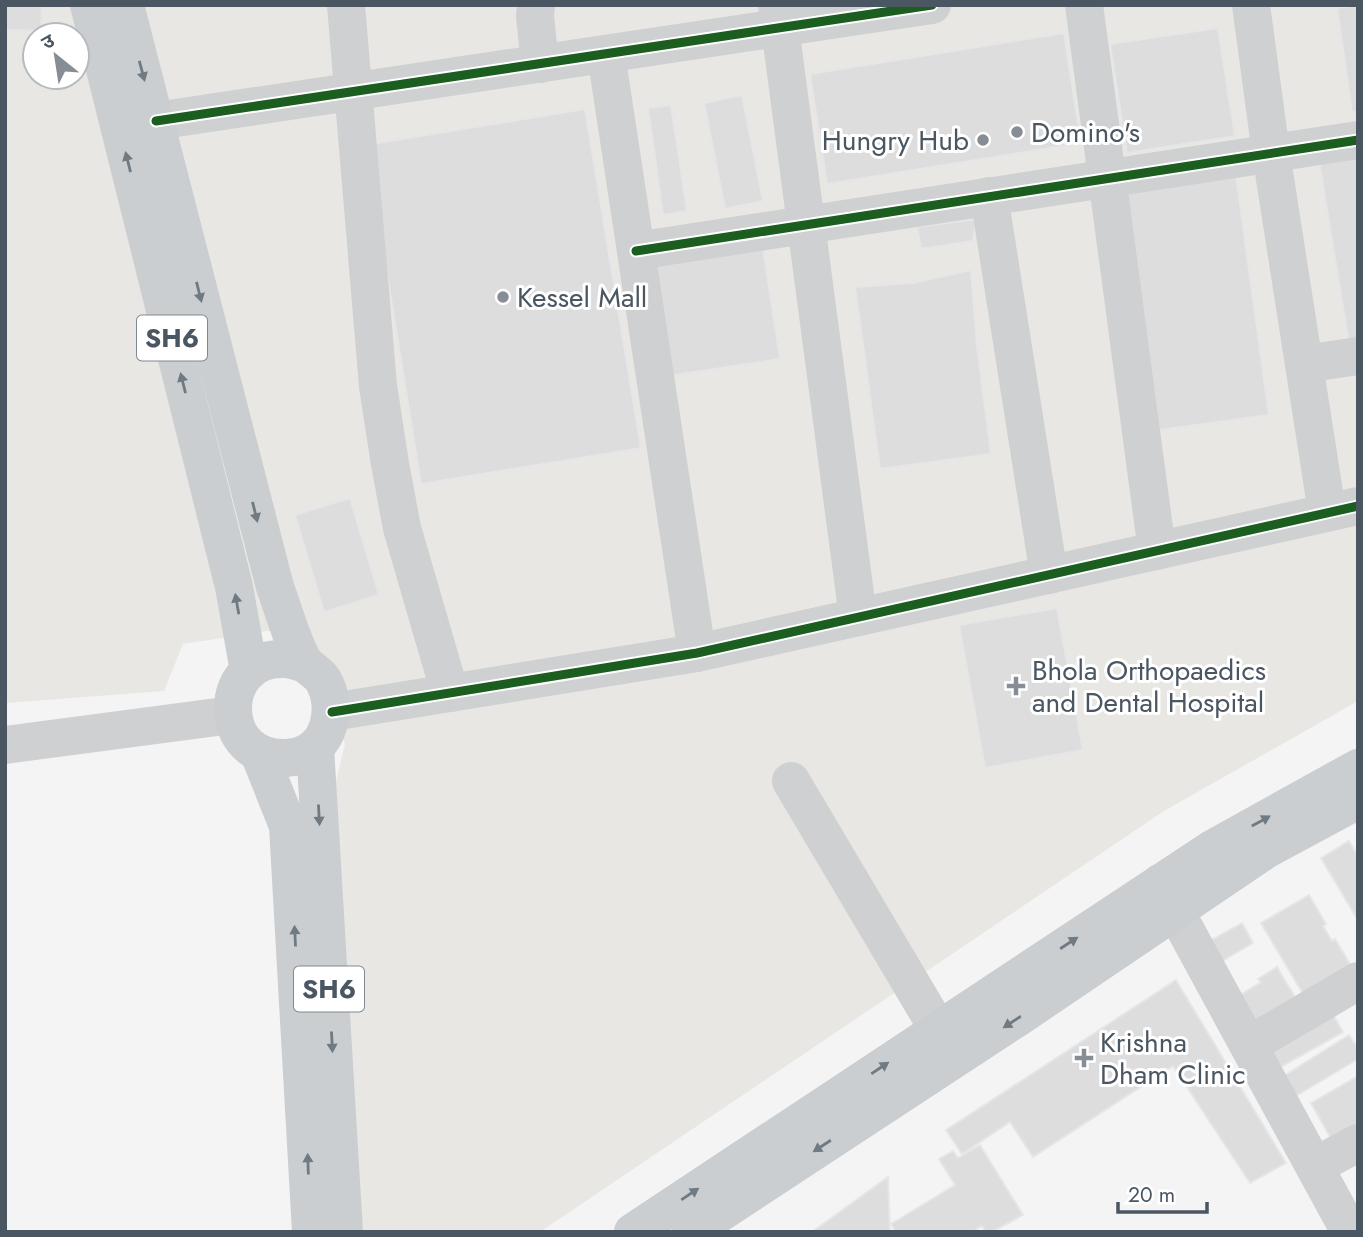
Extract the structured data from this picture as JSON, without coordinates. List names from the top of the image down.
{
  "streets": {
    "main road": ["SH6"]
  },
  "places": {
    "other": ["Domino's", "Hungry Hub", "Kessel Mall"],
    "health": ["Bhola Orthopaedics and Dental Hospital", "Krishna Dham Clinic"]
  },
  "scale_bar": "20 m",
  "north": "top left"
}
